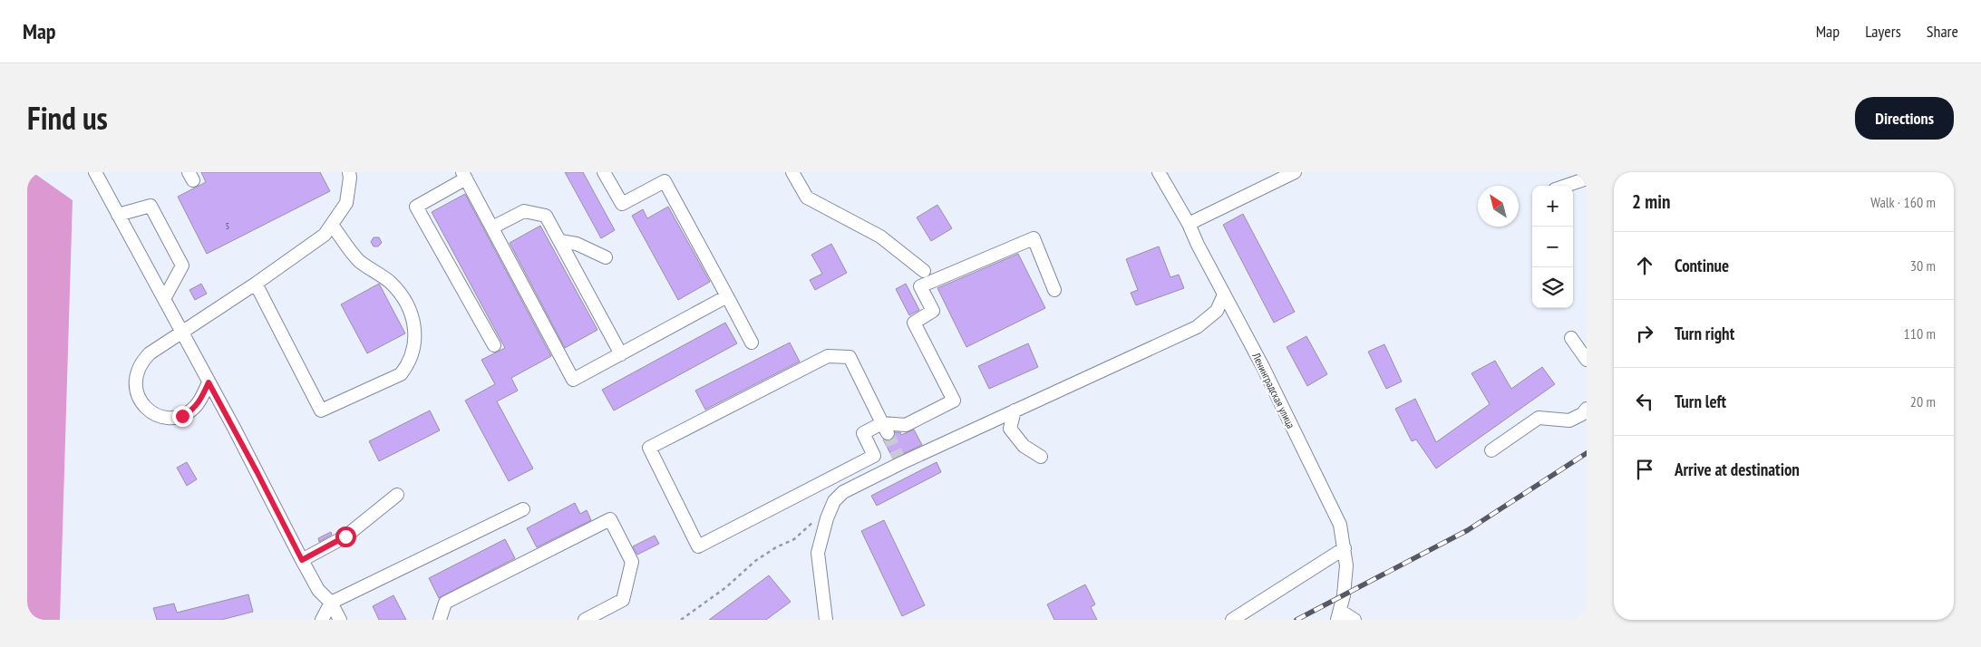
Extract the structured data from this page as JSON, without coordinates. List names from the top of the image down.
{
  "streets": {
    "street": ["Ленинградская улица"]
  },
  "house_numbers": ["5"],
  "north": "top left",
  "page": {
    "header": "Map",
    "nav": ["Map", "Layers", "Share"],
    "title": "Find us",
    "buttons": "Directions",
    "heading": ["2 min", "Walk · 160 m"],
    "map_buttons": ["+", "−"],
    "list": [
      ["Continue", "30 m"],
      ["Turn right", "110 m"],
      ["Turn left", "20 m"],
      "Arrive at destination"
    ]
  }
}
